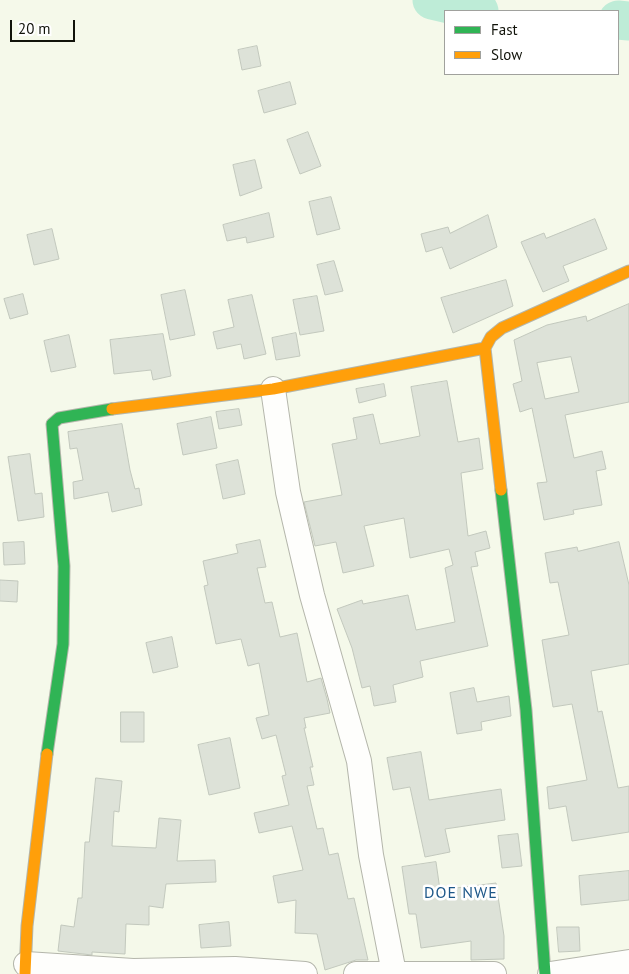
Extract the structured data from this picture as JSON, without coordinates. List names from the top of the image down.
{
  "districts": ["DOE NWE"],
  "legend": ["Fast", "Slow"],
  "scale_bar": "20 m"
}
